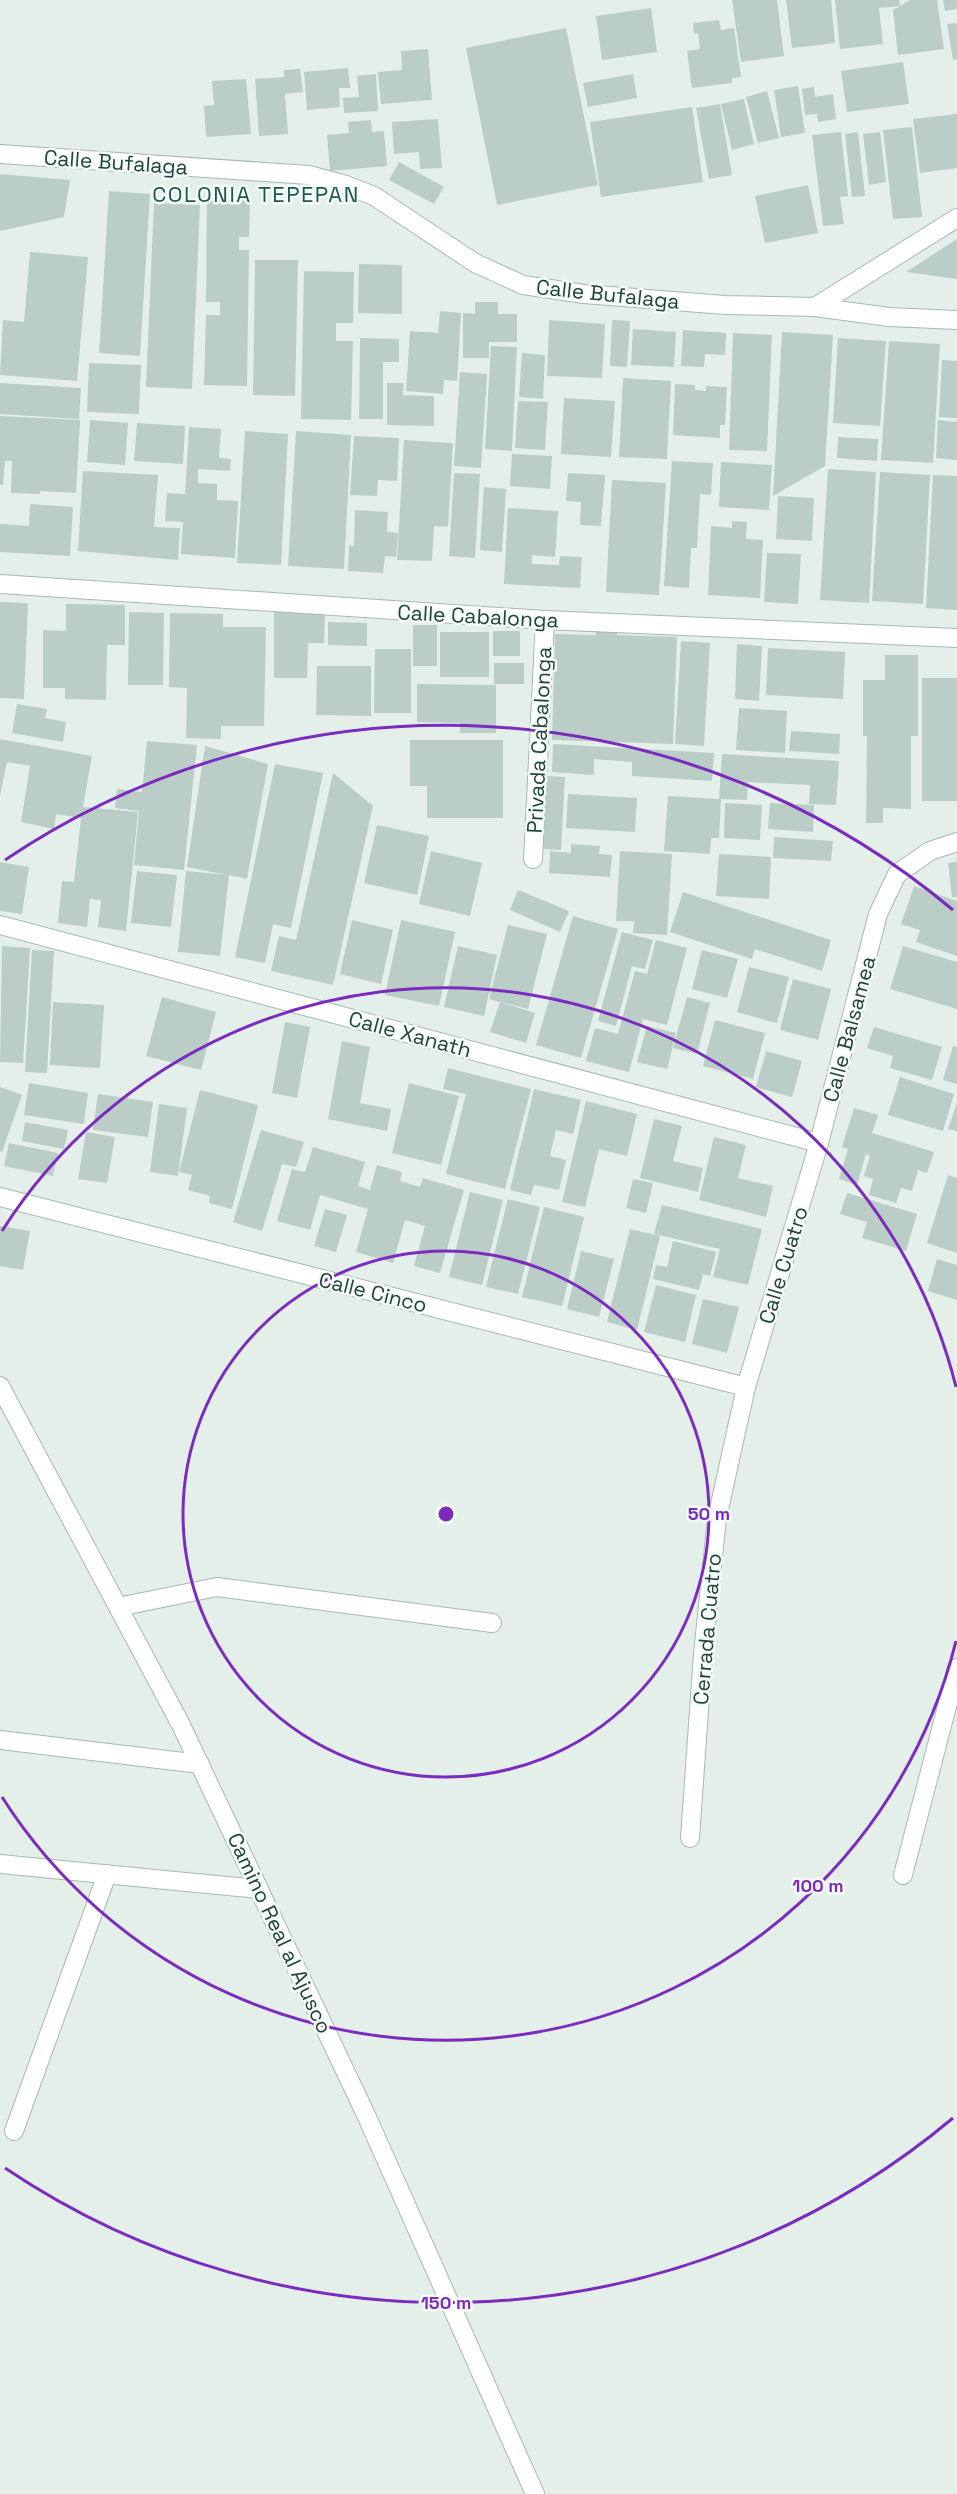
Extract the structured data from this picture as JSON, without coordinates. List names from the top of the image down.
{
  "streets": {
    "street": [
      "Calle Bufalaga",
      "Calle Cabalonga",
      "Privada Cabalonga",
      "Calle Balsamea",
      "Calle Xanath",
      "Calle Cuatro",
      "Calle Cinco",
      "Cerrada Cuatro",
      "Camino Real al Ajusco"
    ]
  },
  "crossings": [
    ["Calle Cabalonga", "Privada Cabalonga"],
    ["Calle Balsamea", "Calle Xanath"],
    ["Calle Balsamea", "Calle Cuatro"],
    ["Calle Xanath", "Calle Cuatro"],
    ["Calle Cuatro", "Calle Cinco"],
    ["Calle Cuatro", "Cerrada Cuatro"],
    ["Calle Cinco", "Cerrada Cuatro"]
  ],
  "districts": ["COLONIA TEPEPAN"],
  "rings": ["50 m", "100 m", "150 m"]
}
